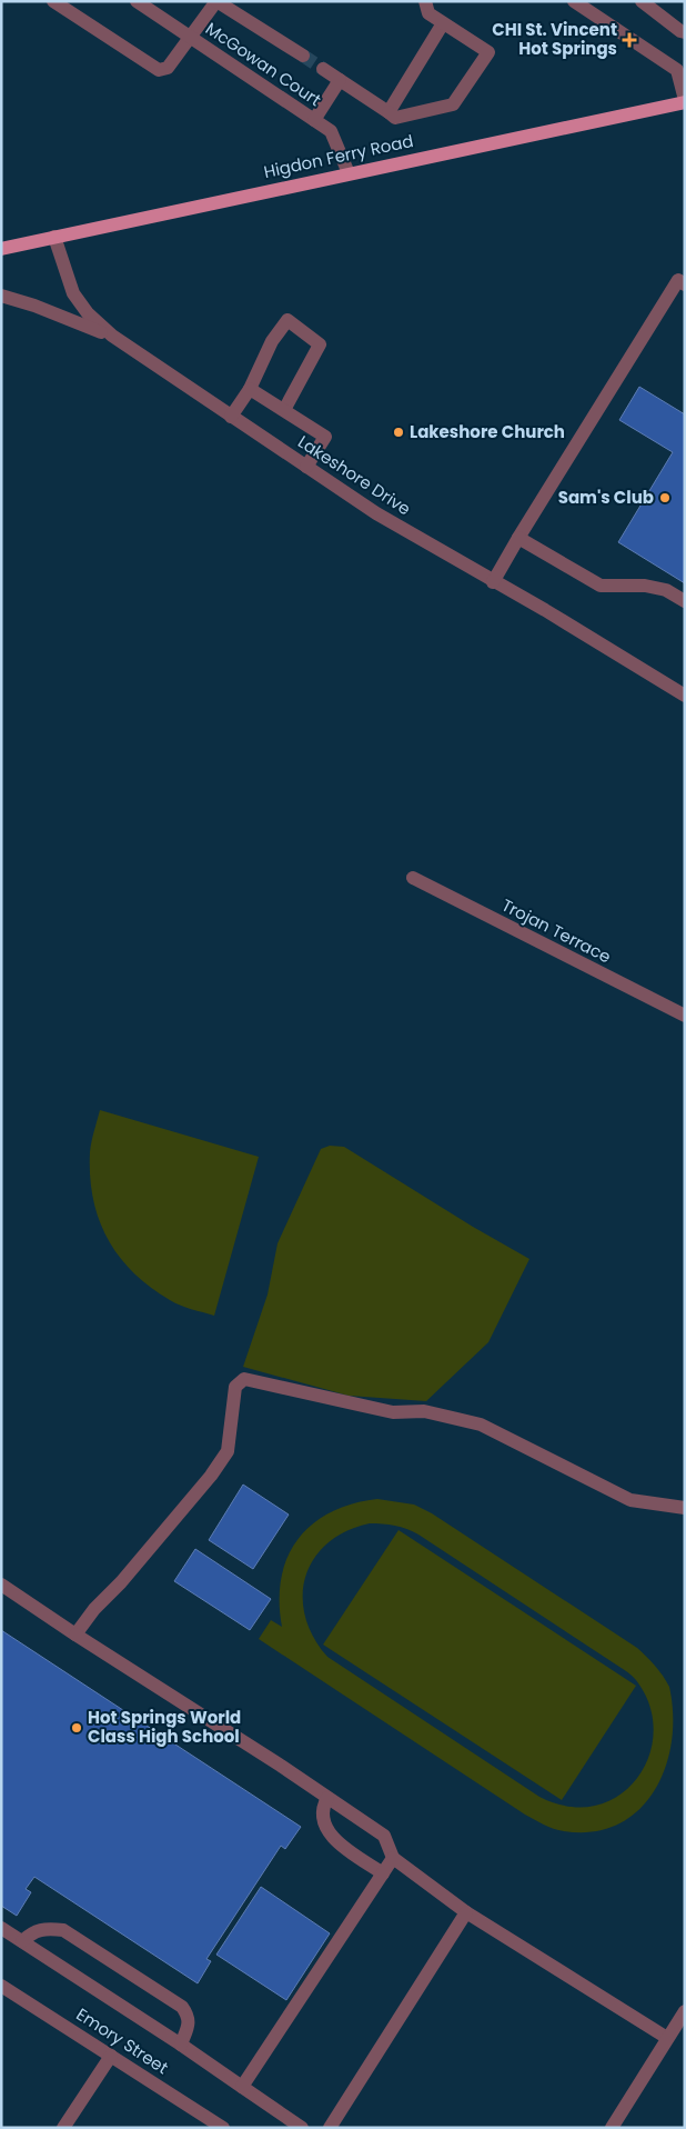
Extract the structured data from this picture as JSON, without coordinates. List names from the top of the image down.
{
  "streets": {
    "main road": ["Higdon Ferry Road"],
    "street": [
      "McGowan Court",
      "Lakeshore Drive",
      "Trojan Terrace",
      "Emory Street"
    ]
  },
  "crossings": [
    ["McGowan Court", "Higdon Ferry Road"],
    ["Higdon Ferry Road", "Lakeshore Drive"]
  ],
  "places": {
    "health": ["CHI St. Vincent Hot Springs"],
    "other": ["Lakeshore Church", "Sam's Club", "Hot Springs World Class High School"]
  }
}
